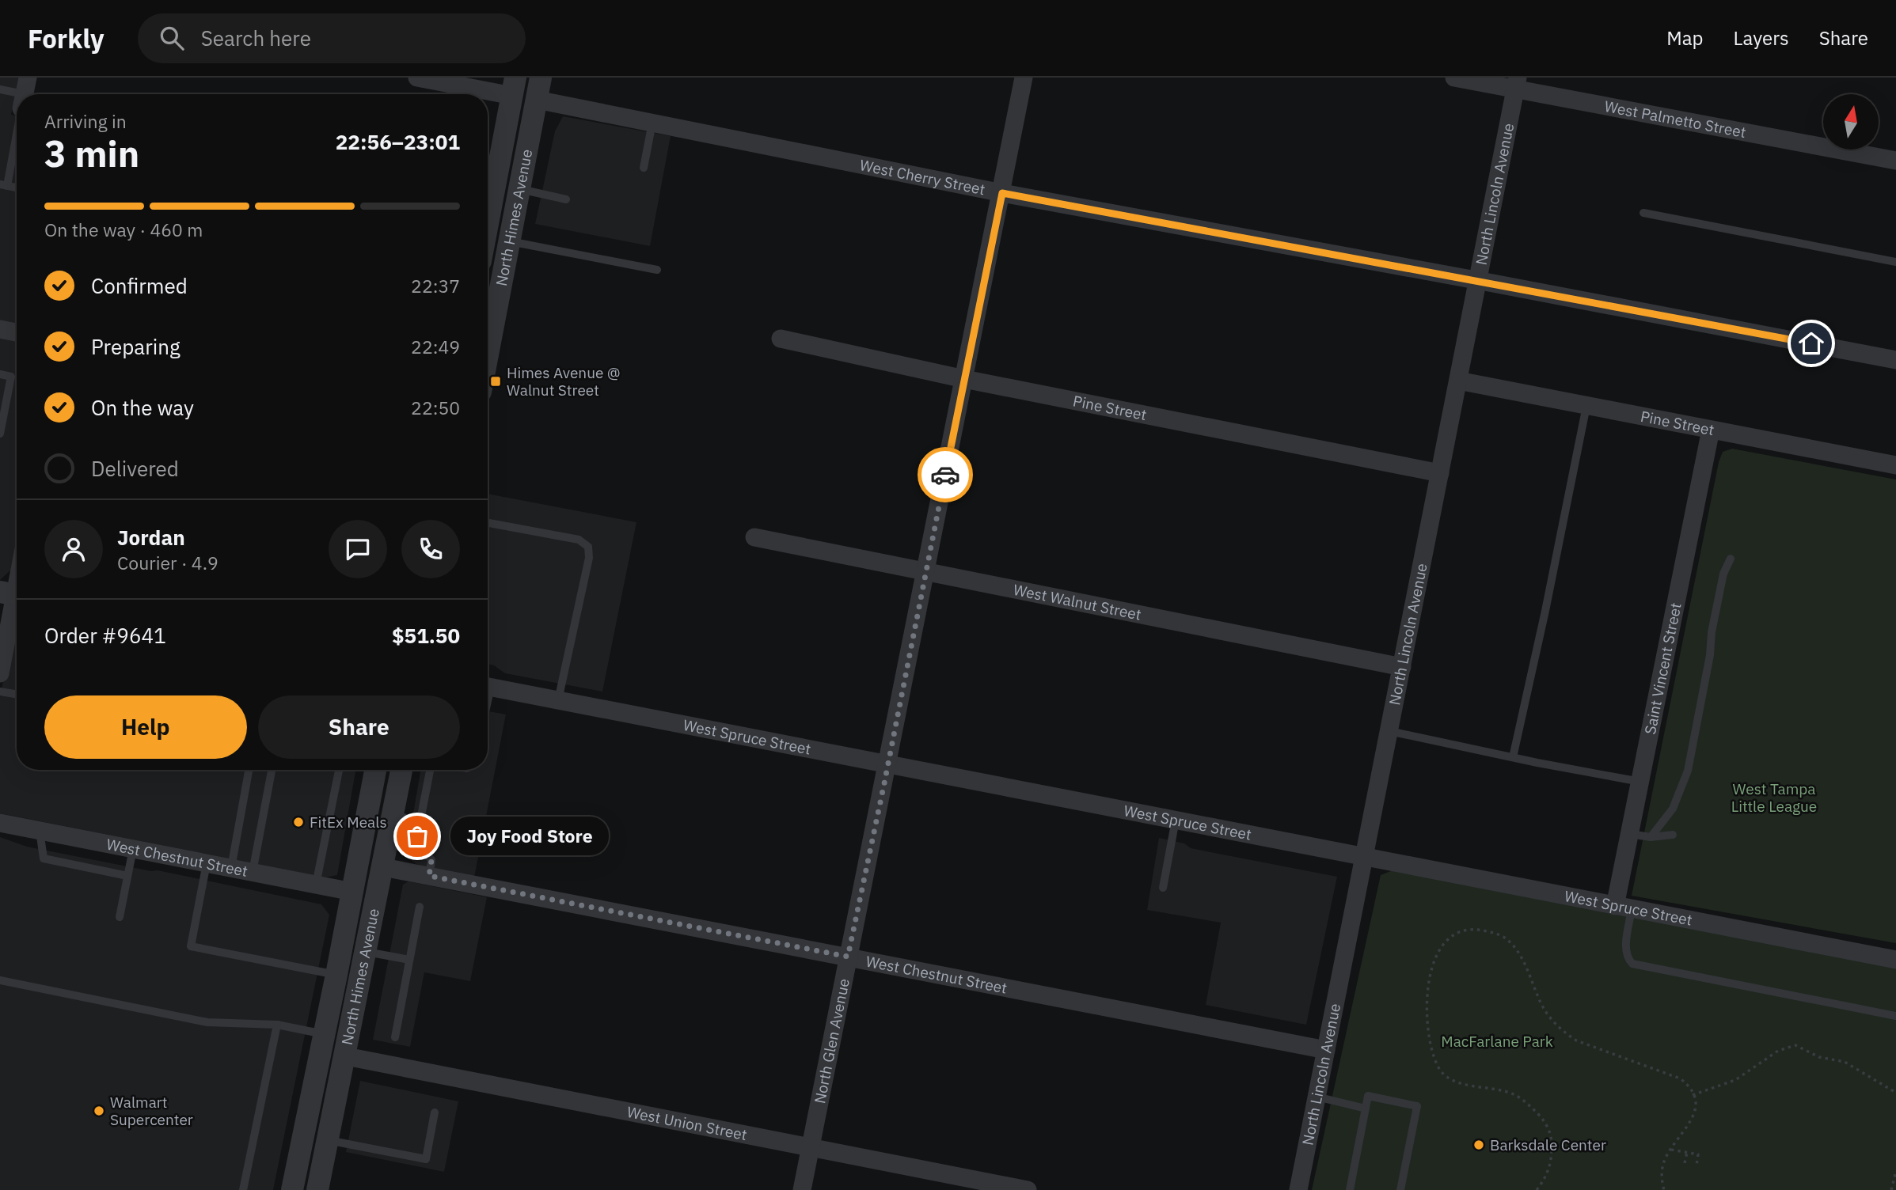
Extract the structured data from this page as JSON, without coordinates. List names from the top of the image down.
{
  "streets": {
    "street": [
      "West Palmetto Street",
      "West Cherry Street",
      "North Lincoln Avenue",
      "North Himes Avenue",
      "Pine Street",
      "West Walnut Street",
      "Saint Vincent Street",
      "West Spruce Street",
      "West Chestnut Street",
      "North Glen Avenue",
      "West Union Street"
    ]
  },
  "crossings": [
    ["West Palmetto Street", "North Lincoln Avenue"],
    ["West Cherry Street", "North Lincoln Avenue"],
    ["West Cherry Street", "North Himes Avenue"],
    ["West Cherry Street", "North Glen Avenue"],
    ["North Lincoln Avenue", "Pine Street"],
    ["North Lincoln Avenue", "West Walnut Street"],
    ["North Lincoln Avenue", "West Spruce Street"],
    ["North Lincoln Avenue", "West Chestnut Street"],
    ["North Himes Avenue", "West Chestnut Street"],
    ["North Himes Avenue", "West Union Street"],
    ["Pine Street", "Saint Vincent Street"],
    ["Pine Street", "North Glen Avenue"],
    ["West Walnut Street", "North Glen Avenue"],
    ["Saint Vincent Street", "West Spruce Street"],
    ["West Spruce Street", "North Glen Avenue"],
    ["West Chestnut Street", "North Glen Avenue"],
    ["North Glen Avenue", "West Union Street"]
  ],
  "parks": ["West Tampa Little League", "MacFarlane Park"],
  "places": {
    "transit": ["Himes Avenue @ Walnut Street"],
    "other": [
      "FitEx Meals",
      "Joy Food Store",
      "Walmart Supercenter",
      "Barksdale Center"
    ]
  },
  "north": "top",
  "page": {
    "header": "Forkly",
    "search": "Search here",
    "nav": ["Map", "Layers", "Share"],
    "heading": ["3 min", "Arriving in", "22:56–23:01"],
    "panel": [
      "Jordan",
      "Courier · 4.9",
      "Order #9641",
      "$51.50"
    ],
    "bar": "On the way · 460 m",
    "list": [
      ["Confirmed", "22:37"],
      ["Preparing", "22:49"],
      ["On the way", "22:50"],
      "Delivered"
    ],
    "buttons": ["Help", "Share"],
    "bubble": "Joy Food Store"
  }
}
